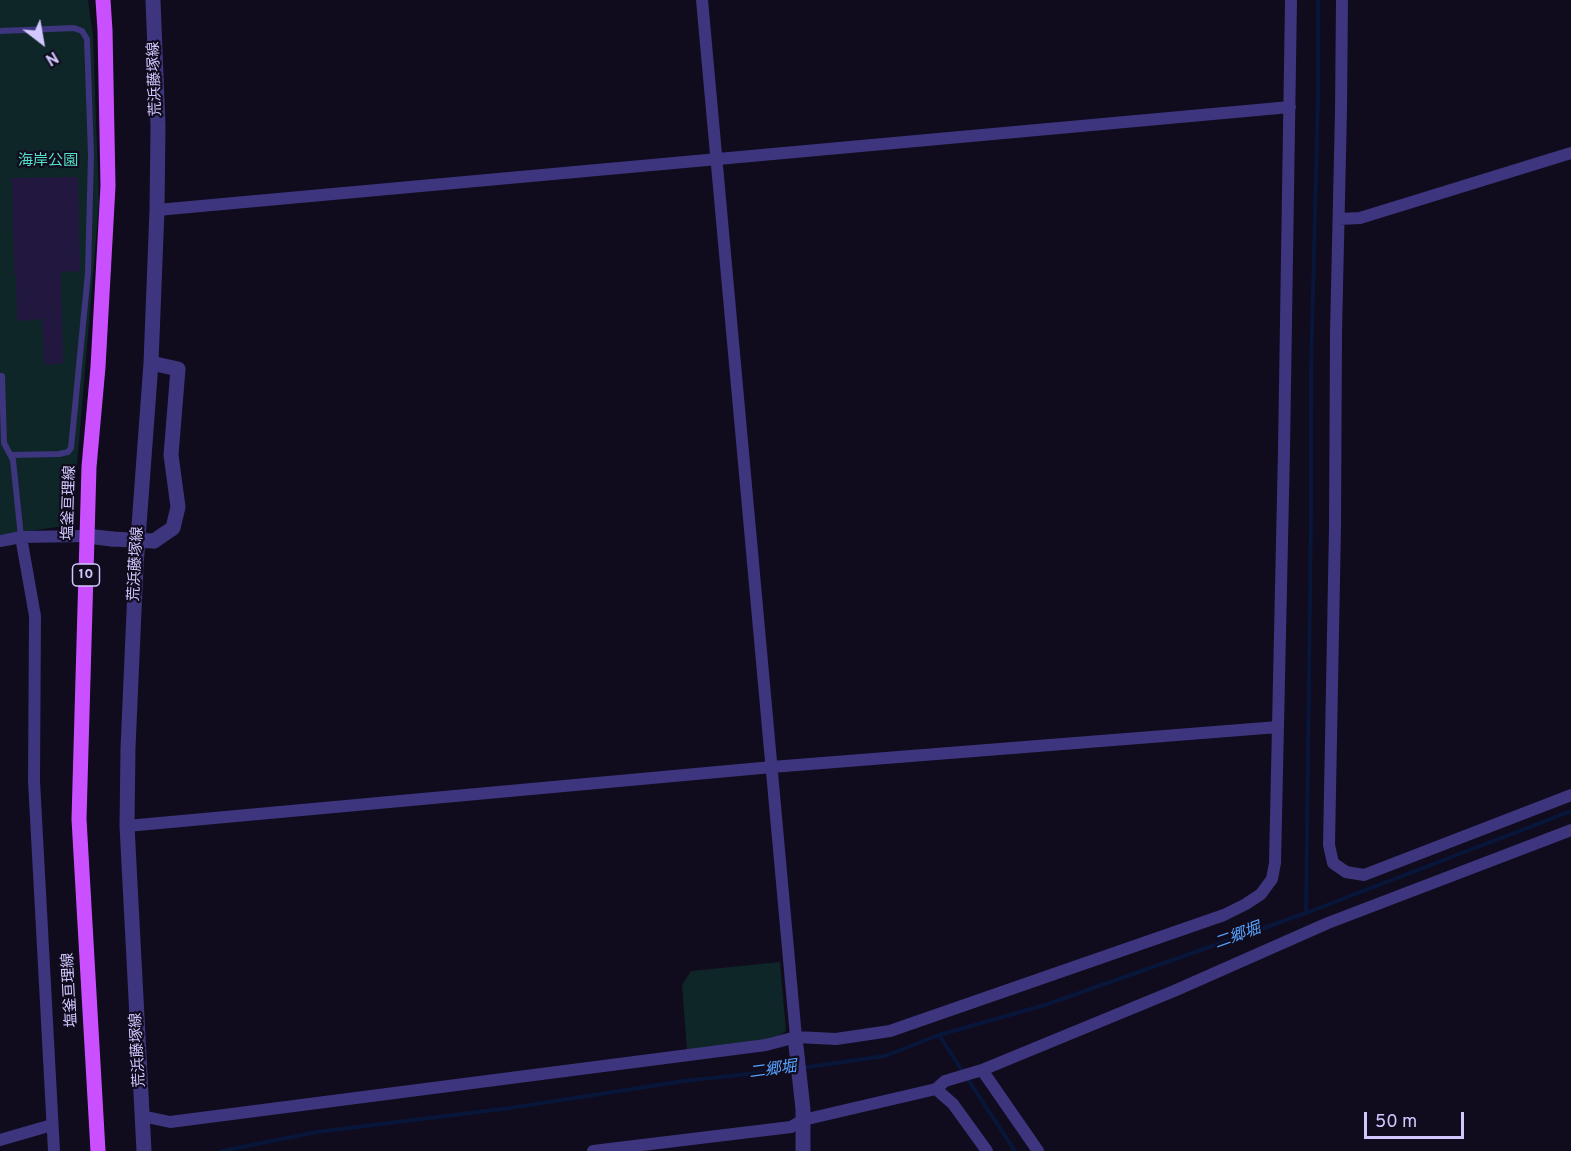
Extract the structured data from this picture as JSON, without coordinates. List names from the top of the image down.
{
  "streets": {
    "main road": ["塩釜亘理線", "10"],
    "street": ["荒浜藤塚線"]
  },
  "water": ["二郷堀"],
  "parks": ["海岸公園"],
  "scale_bar": "50 m",
  "north": "bottom right"
}
